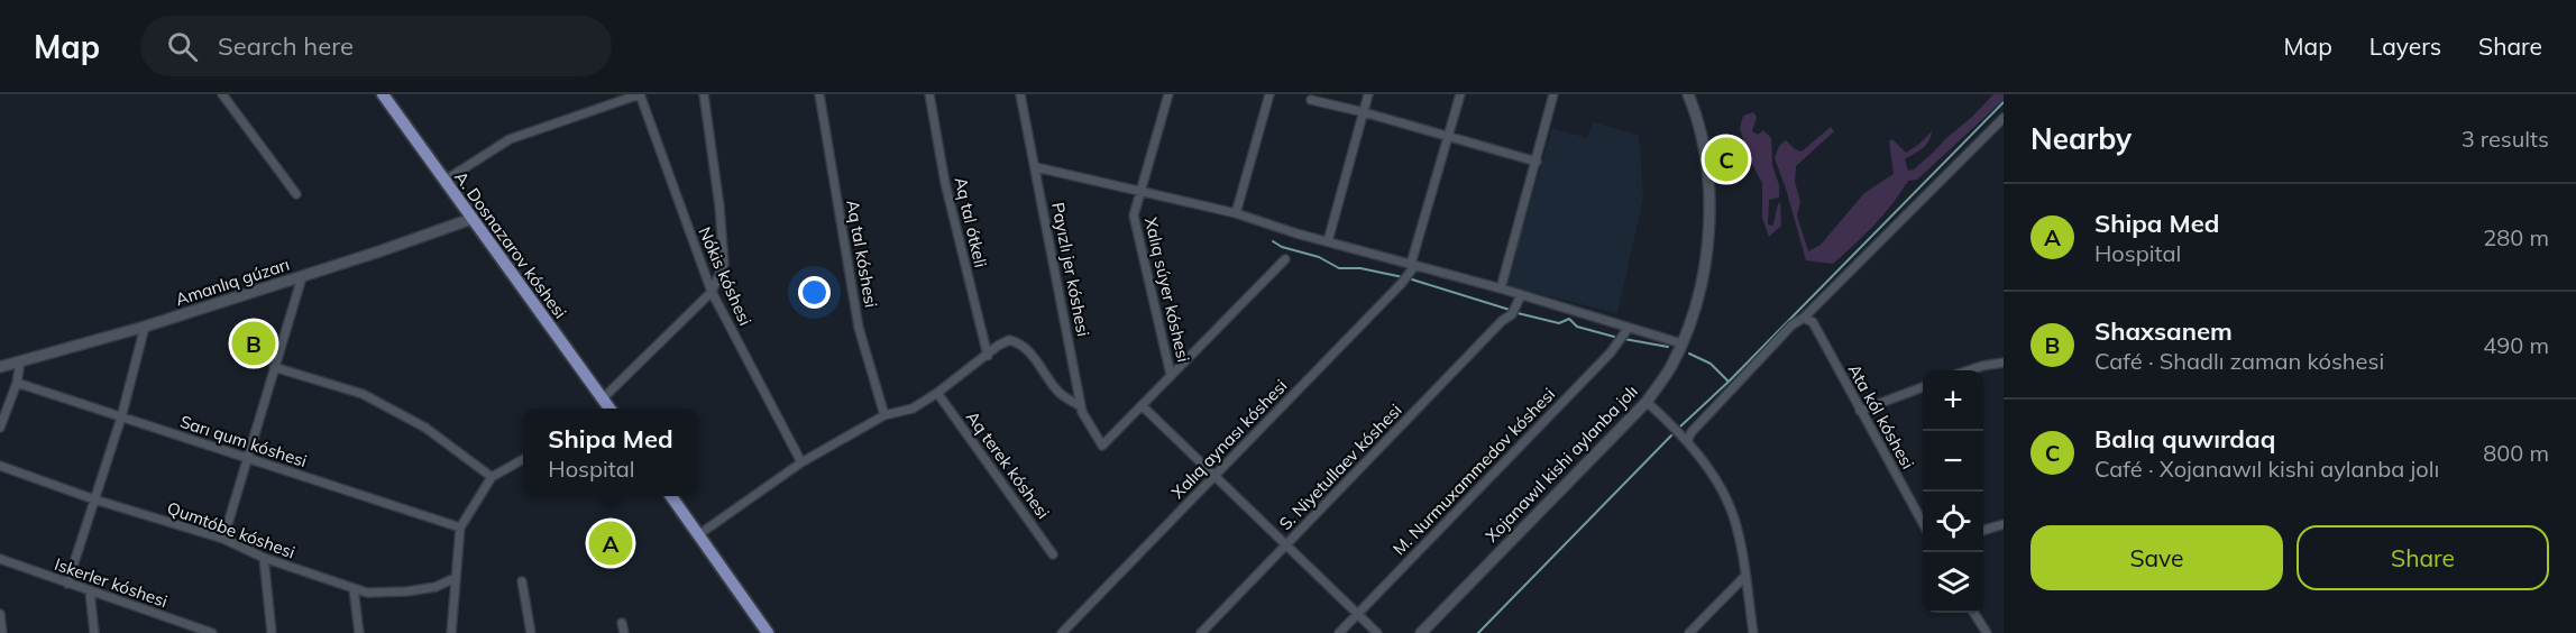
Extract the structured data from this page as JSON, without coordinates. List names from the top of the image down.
{
  "streets": {
    "main road": ["A. Dosnazarov kóshesi", "Amanlıq gúzarı", "Xojanawıl kishi aylanba jolı"],
    "street": [
      "Aq tal ótkeli",
      "Aq tal kóshesi",
      "Payızlı jer kóshesi",
      "Nókis kóshesi",
      "Xalıq súyer kóshesi",
      "Ata kól kóshesi",
      "Xalıq aynası kóshesi",
      "Sarı qum kóshesi",
      "Aq terek kóshesi",
      "S. Niyetullaev kóshesi",
      "M. Nurmuxammedov kóshesi",
      "Qumtóbe kóshesi",
      "Iskerler kóshesi"
    ]
  },
  "crossings": [
    ["A. Dosnazarov kóshesi", "Amanlıq gúzarı"]
  ],
  "page": {
    "header": "Map",
    "search": "Search here",
    "nav": ["Map", "Layers", "Share"],
    "heading": ["Nearby", "3 results"],
    "pins": ["C", "B", "A"],
    "list": [
      {
        "mark": "A",
        "name": "Shipa Med",
        "note": "Hospital",
        "value": "280 m"
      },
      {
        "mark": "B",
        "name": "Shaxsanem",
        "note": "Café · Shadlı zaman kóshesi",
        "value": "490 m"
      },
      {
        "mark": "C",
        "name": "Balıq quwırdaq",
        "note": "Café · Xojanawıl kishi aylanba jolı",
        "value": "800 m"
      }
    ],
    "map_buttons": ["+", "−"],
    "popup": ["Shipa Med", "Hospital"],
    "buttons": ["Save", "Share"]
  }
}
